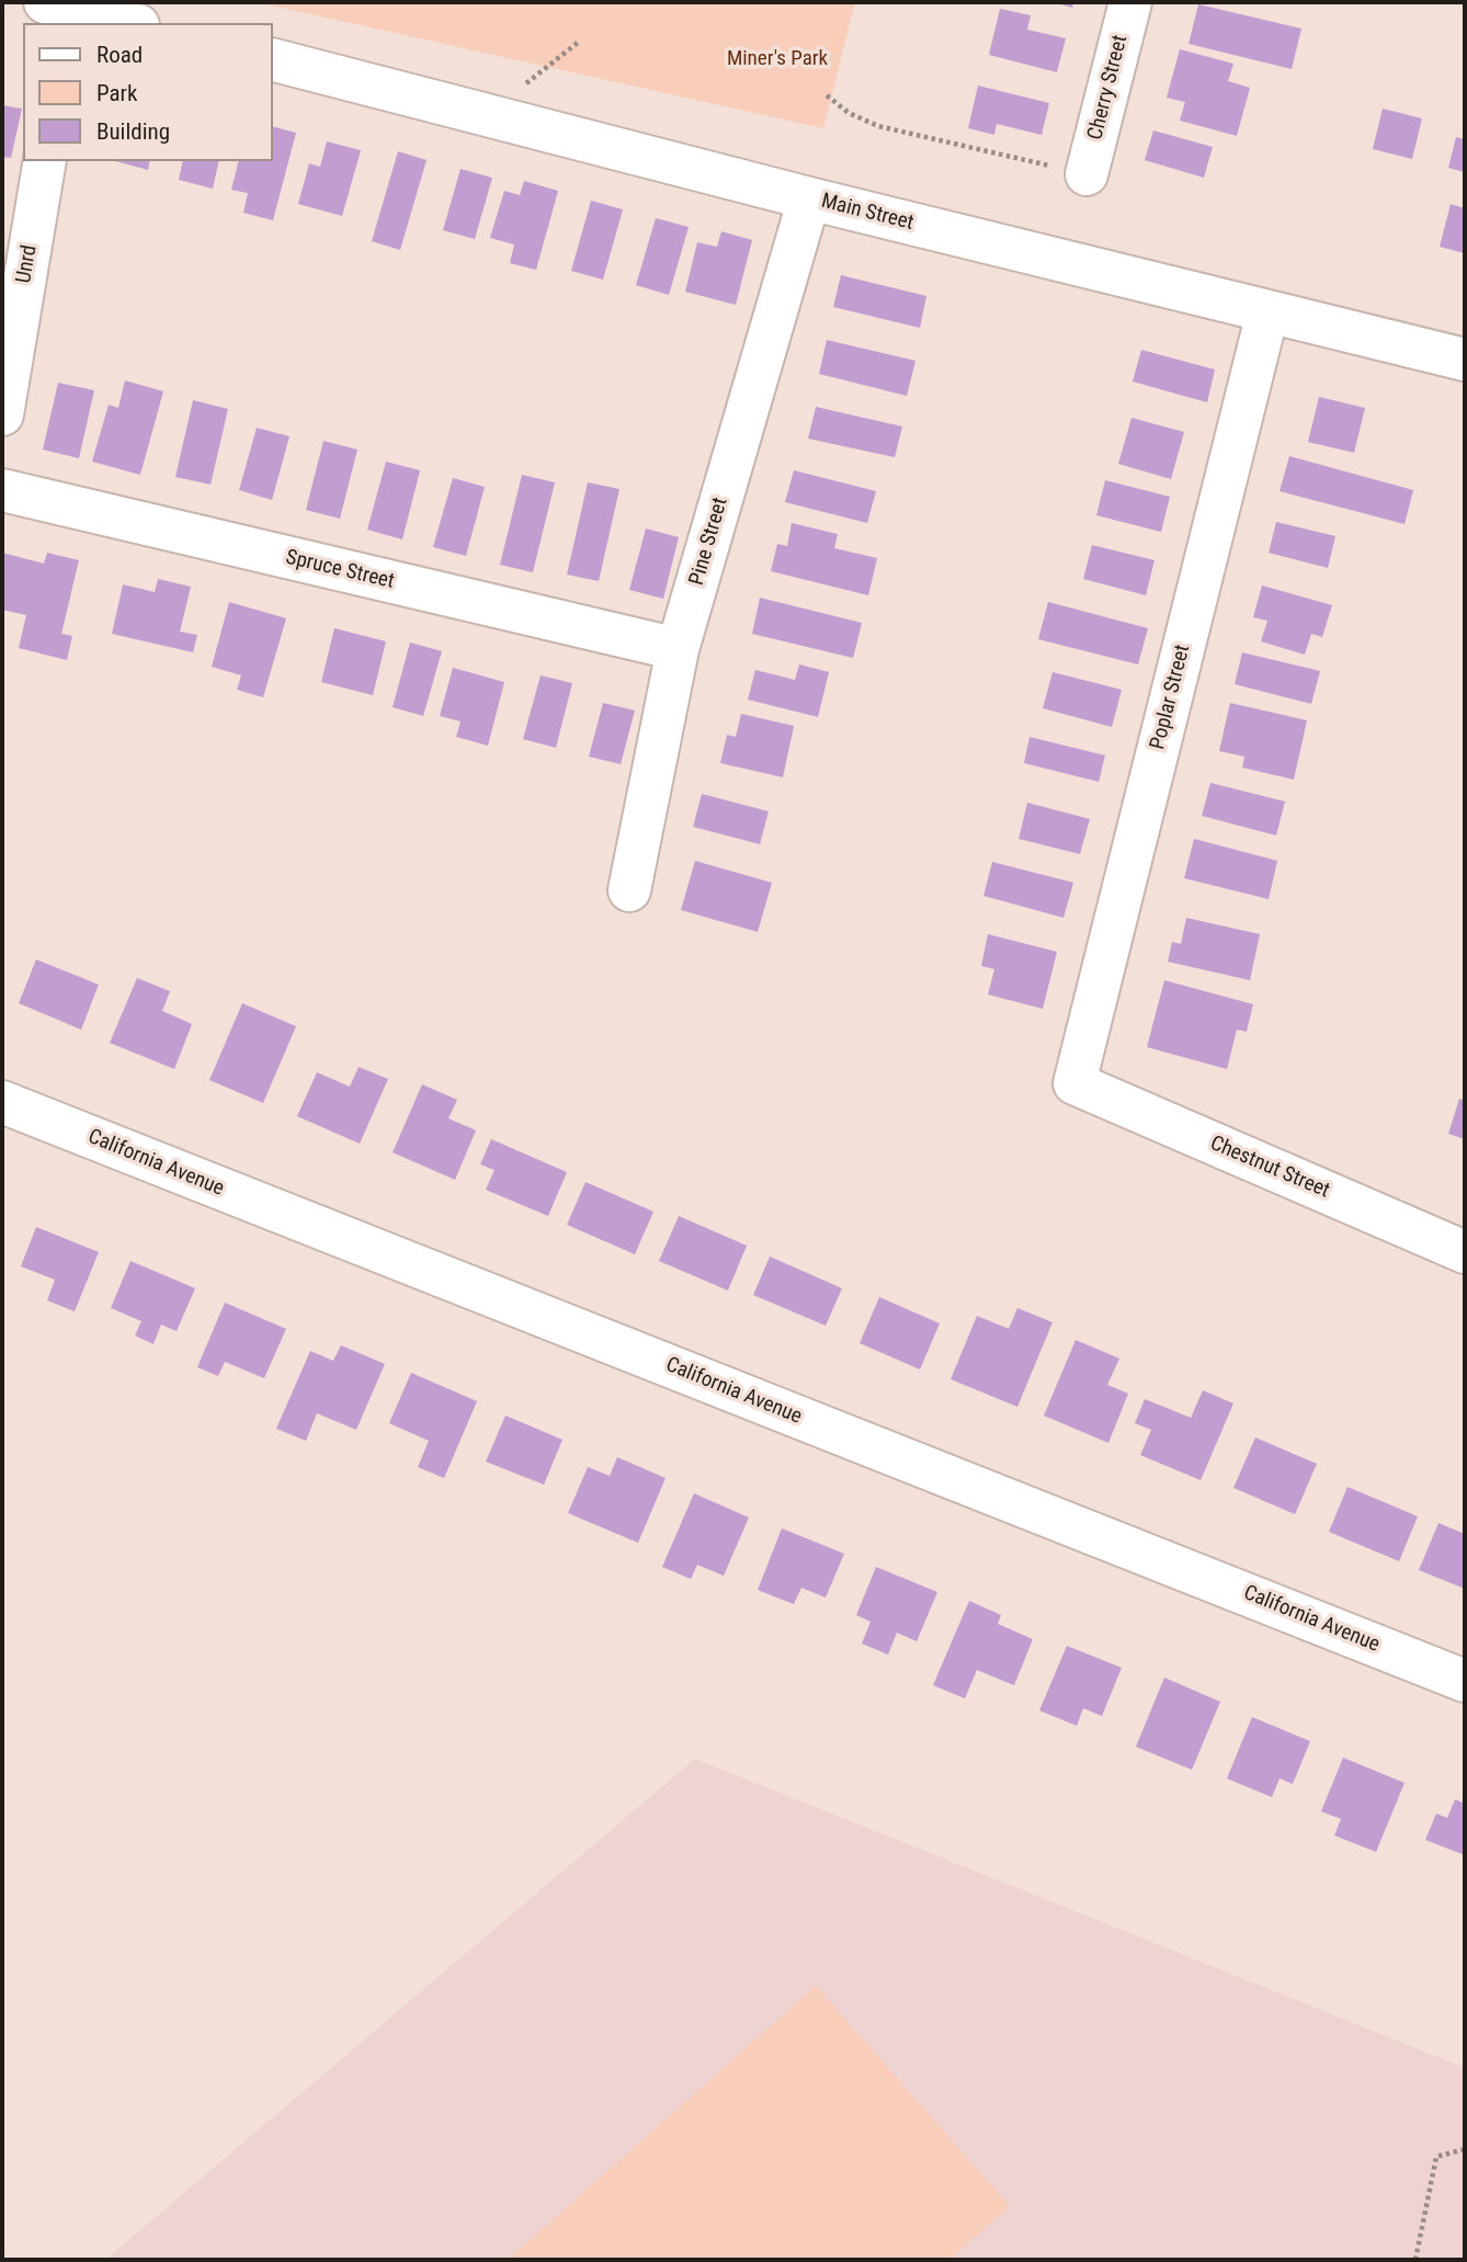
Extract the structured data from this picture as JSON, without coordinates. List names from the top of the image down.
{
  "streets": {
    "street": [
      "Cherry Street",
      "Main Street",
      "Unrd",
      "Pine Street",
      "Spruce Street",
      "Poplar Street",
      "California Avenue",
      "Chestnut Street"
    ]
  },
  "crossings": [
    ["Main Street", "Pine Street"],
    ["Main Street", "Poplar Street"],
    ["Pine Street", "Spruce Street"],
    ["Poplar Street", "Chestnut Street"]
  ],
  "parks": ["Miner's Park"],
  "legend": ["Road", "Park", "Building"]
}
